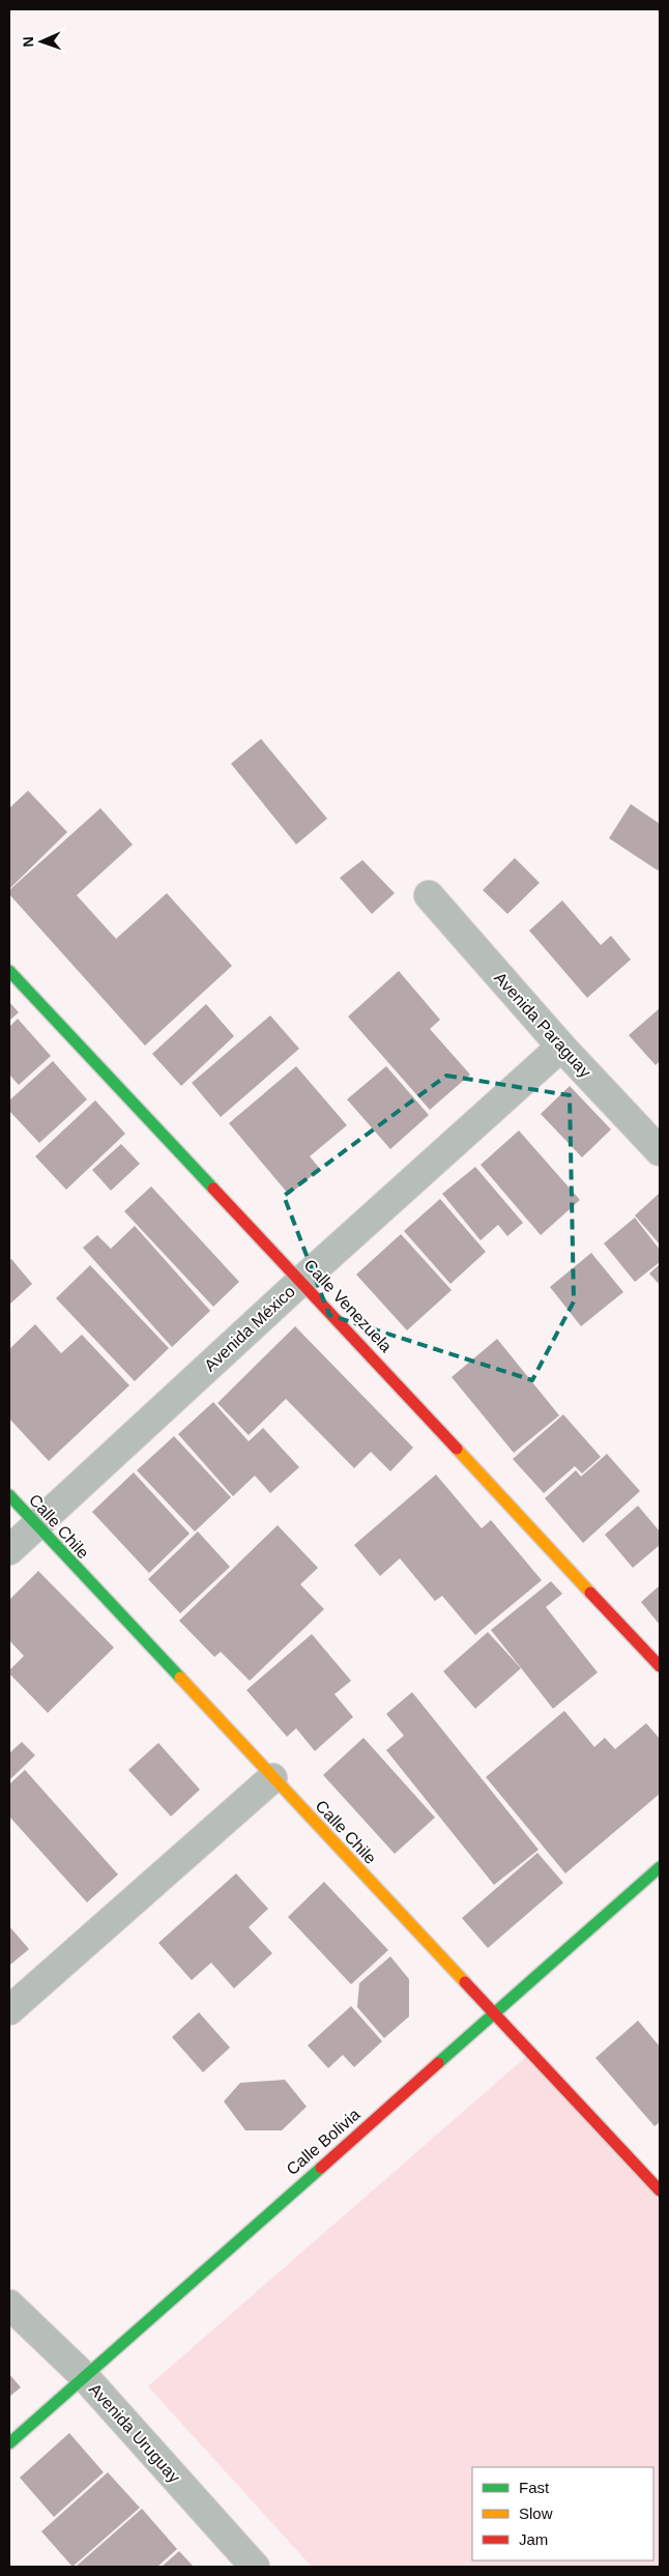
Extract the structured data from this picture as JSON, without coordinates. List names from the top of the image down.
{
  "streets": {
    "street": [
      "Avenida Paraguay",
      "Calle Venezuela",
      "Avenida México",
      "Calle Chile",
      "Calle Bolivia",
      "Avenida Uruguay"
    ]
  },
  "crossings": [
    ["Avenida Paraguay", "Avenida México"],
    ["Calle Venezuela", "Avenida México"],
    ["Avenida México", "Calle Chile"],
    ["Calle Chile", "Calle Bolivia"],
    ["Calle Bolivia", "Avenida Uruguay"]
  ],
  "legend": ["Fast", "Slow", "Jam"],
  "north": "left"
}
